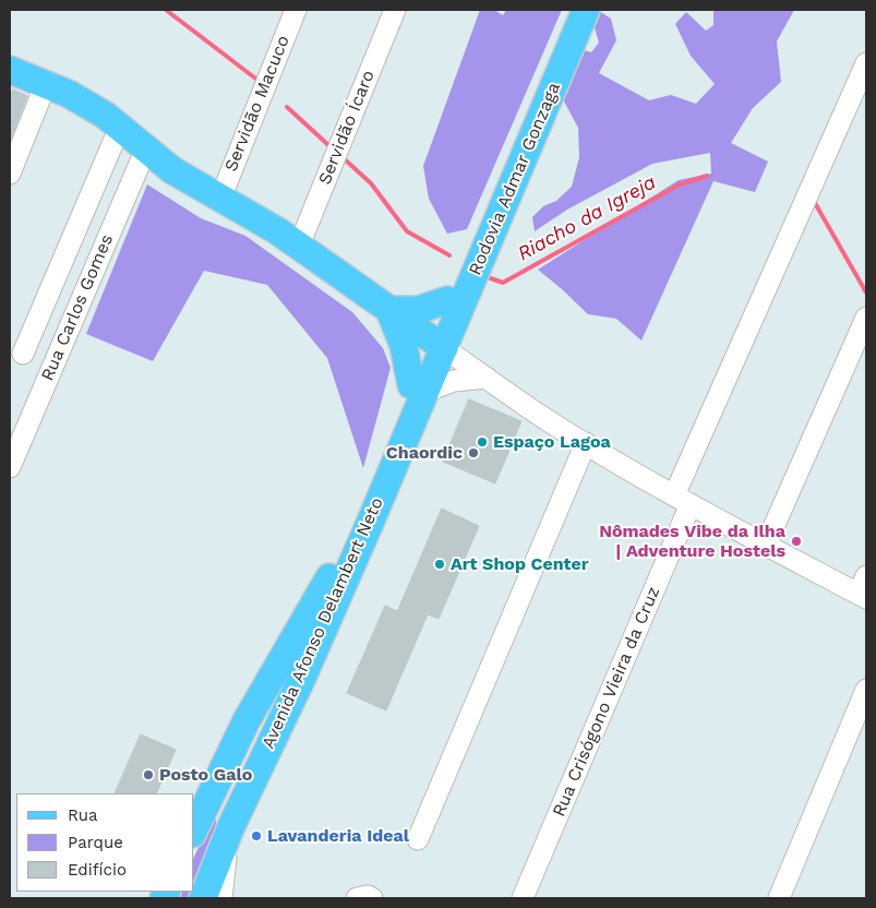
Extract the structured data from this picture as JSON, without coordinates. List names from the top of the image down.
{
  "streets": {
    "main road": ["Rodovia Admar Gonzaga", "Avenida Afonso Delambert Neto"],
    "street": [
      "Servidão Macuco",
      "Servidão Ícaro",
      "Rua Carlos Gomes",
      "Rua Crisógono Vieira da Cruz"
    ]
  },
  "crossings": [
    ["Rodovia Admar Gonzaga", "Avenida Afonso Delambert Neto"]
  ],
  "water": ["Riacho da Igreja"],
  "places": [
    "Espaço Lagoa",
    "Chaordic",
    "Nômades Vibe da Ilha | Adventure Hostels",
    "Art Shop Center",
    "Posto Galo",
    "Lavanderia Ideal"
  ],
  "legend": ["Rua", "Parque", "Edifício"]
}
